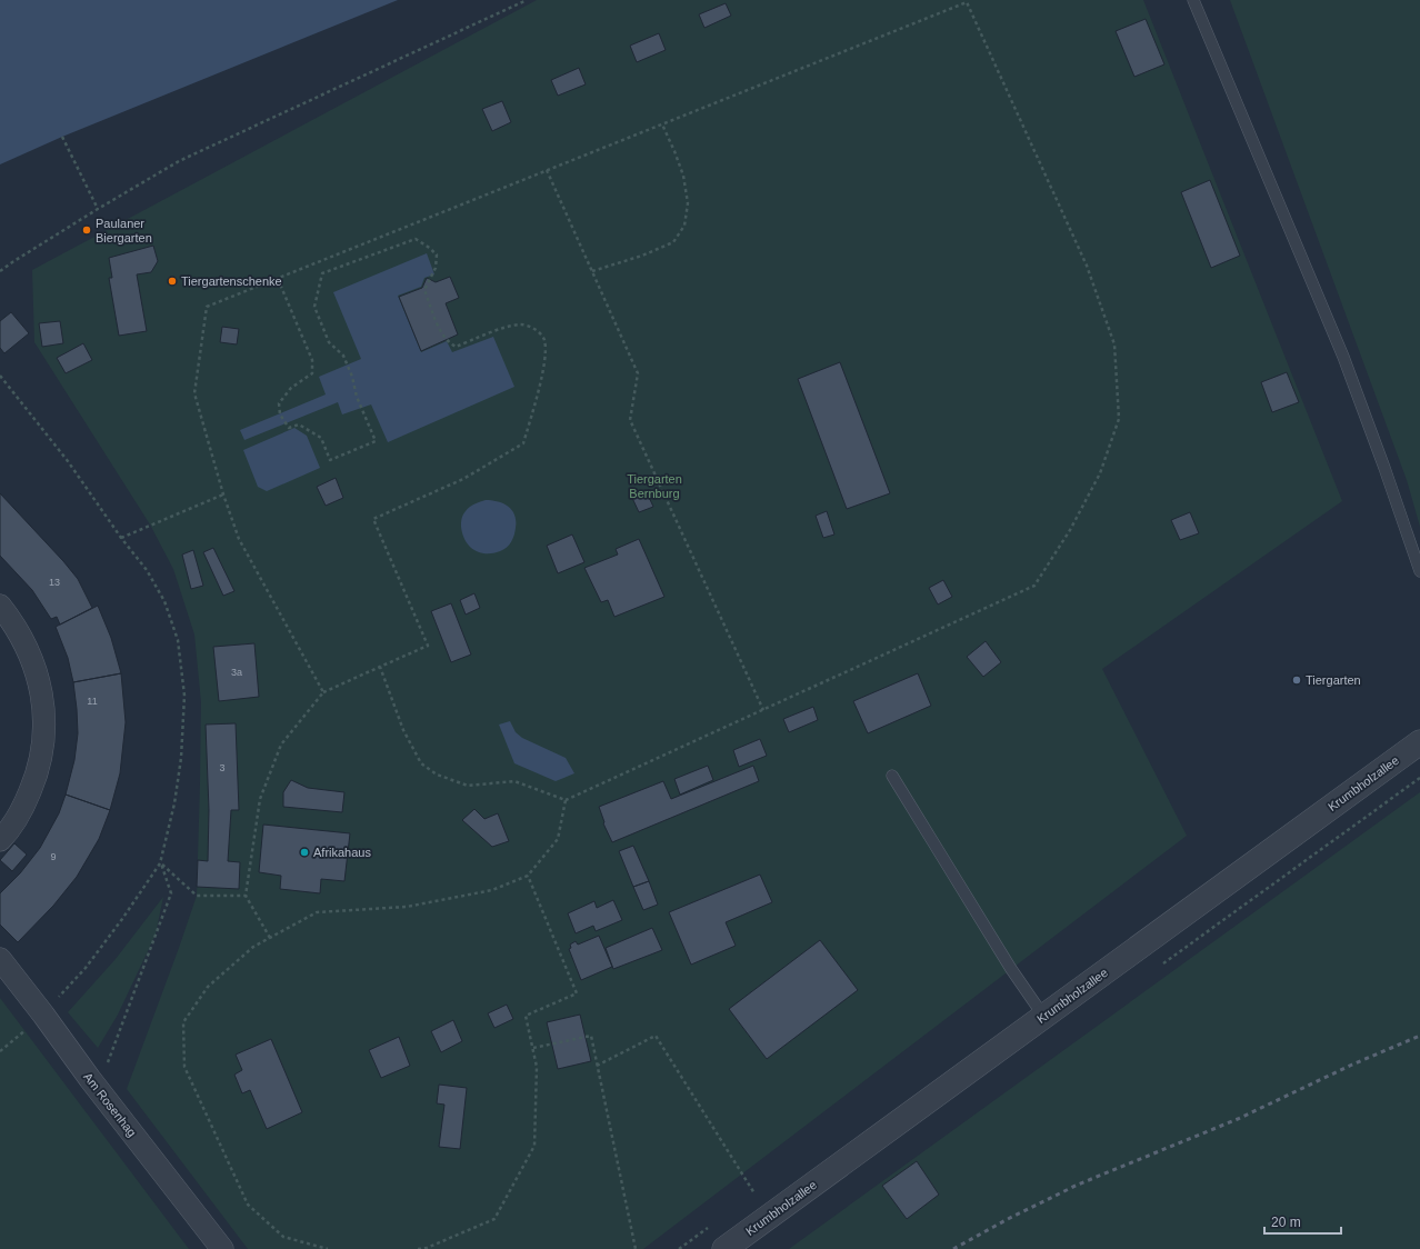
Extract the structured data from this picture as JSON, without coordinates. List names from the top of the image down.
{
  "streets": {
    "street": ["Krumbholzallee", "Am Rosenhag"]
  },
  "parks": ["Tiergarten Bernburg"],
  "places": [
    "Paulaner Biergarten",
    "Tiergartenschenke",
    "Tiergarten",
    "Afrikahaus"
  ],
  "house_numbers": [
    "13",
    "3a",
    "11",
    "3",
    "9"
  ],
  "scale_bar": "20 m"
}
